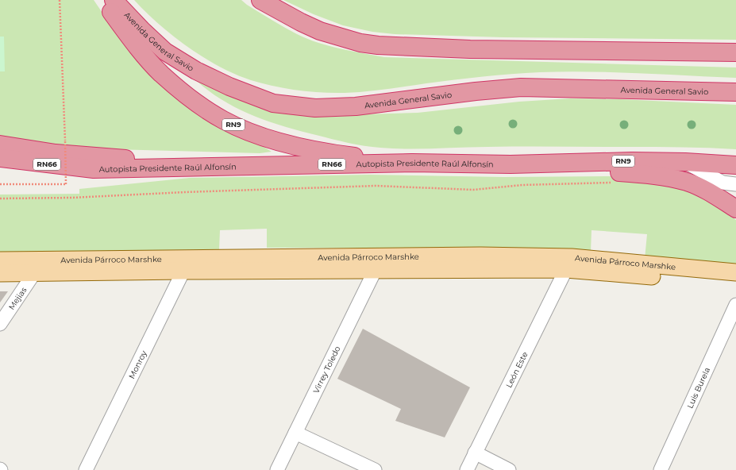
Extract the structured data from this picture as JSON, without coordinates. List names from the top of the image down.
{
  "streets": {
    "highway": [
      "Avenida General Savio",
      "RN9",
      "RN66",
      "Autopista Presidente Raúl Alfonsín"
    ],
    "main road": ["Avenida Párroco Marshke"],
    "street": [
      "Mejias",
      "Monroy",
      "Virrey Toledo",
      "León Este",
      "Luis Burela"
    ]
  },
  "crossings": [
    ["RN9", "Autopista Presidente Raúl Alfonsín"],
    ["Avenida Párroco Marshke", "Mejias"],
    ["Avenida Párroco Marshke", "Monroy"],
    ["Avenida Párroco Marshke", "Virrey Toledo"],
    ["Avenida Párroco Marshke", "León Este"]
  ]
}
